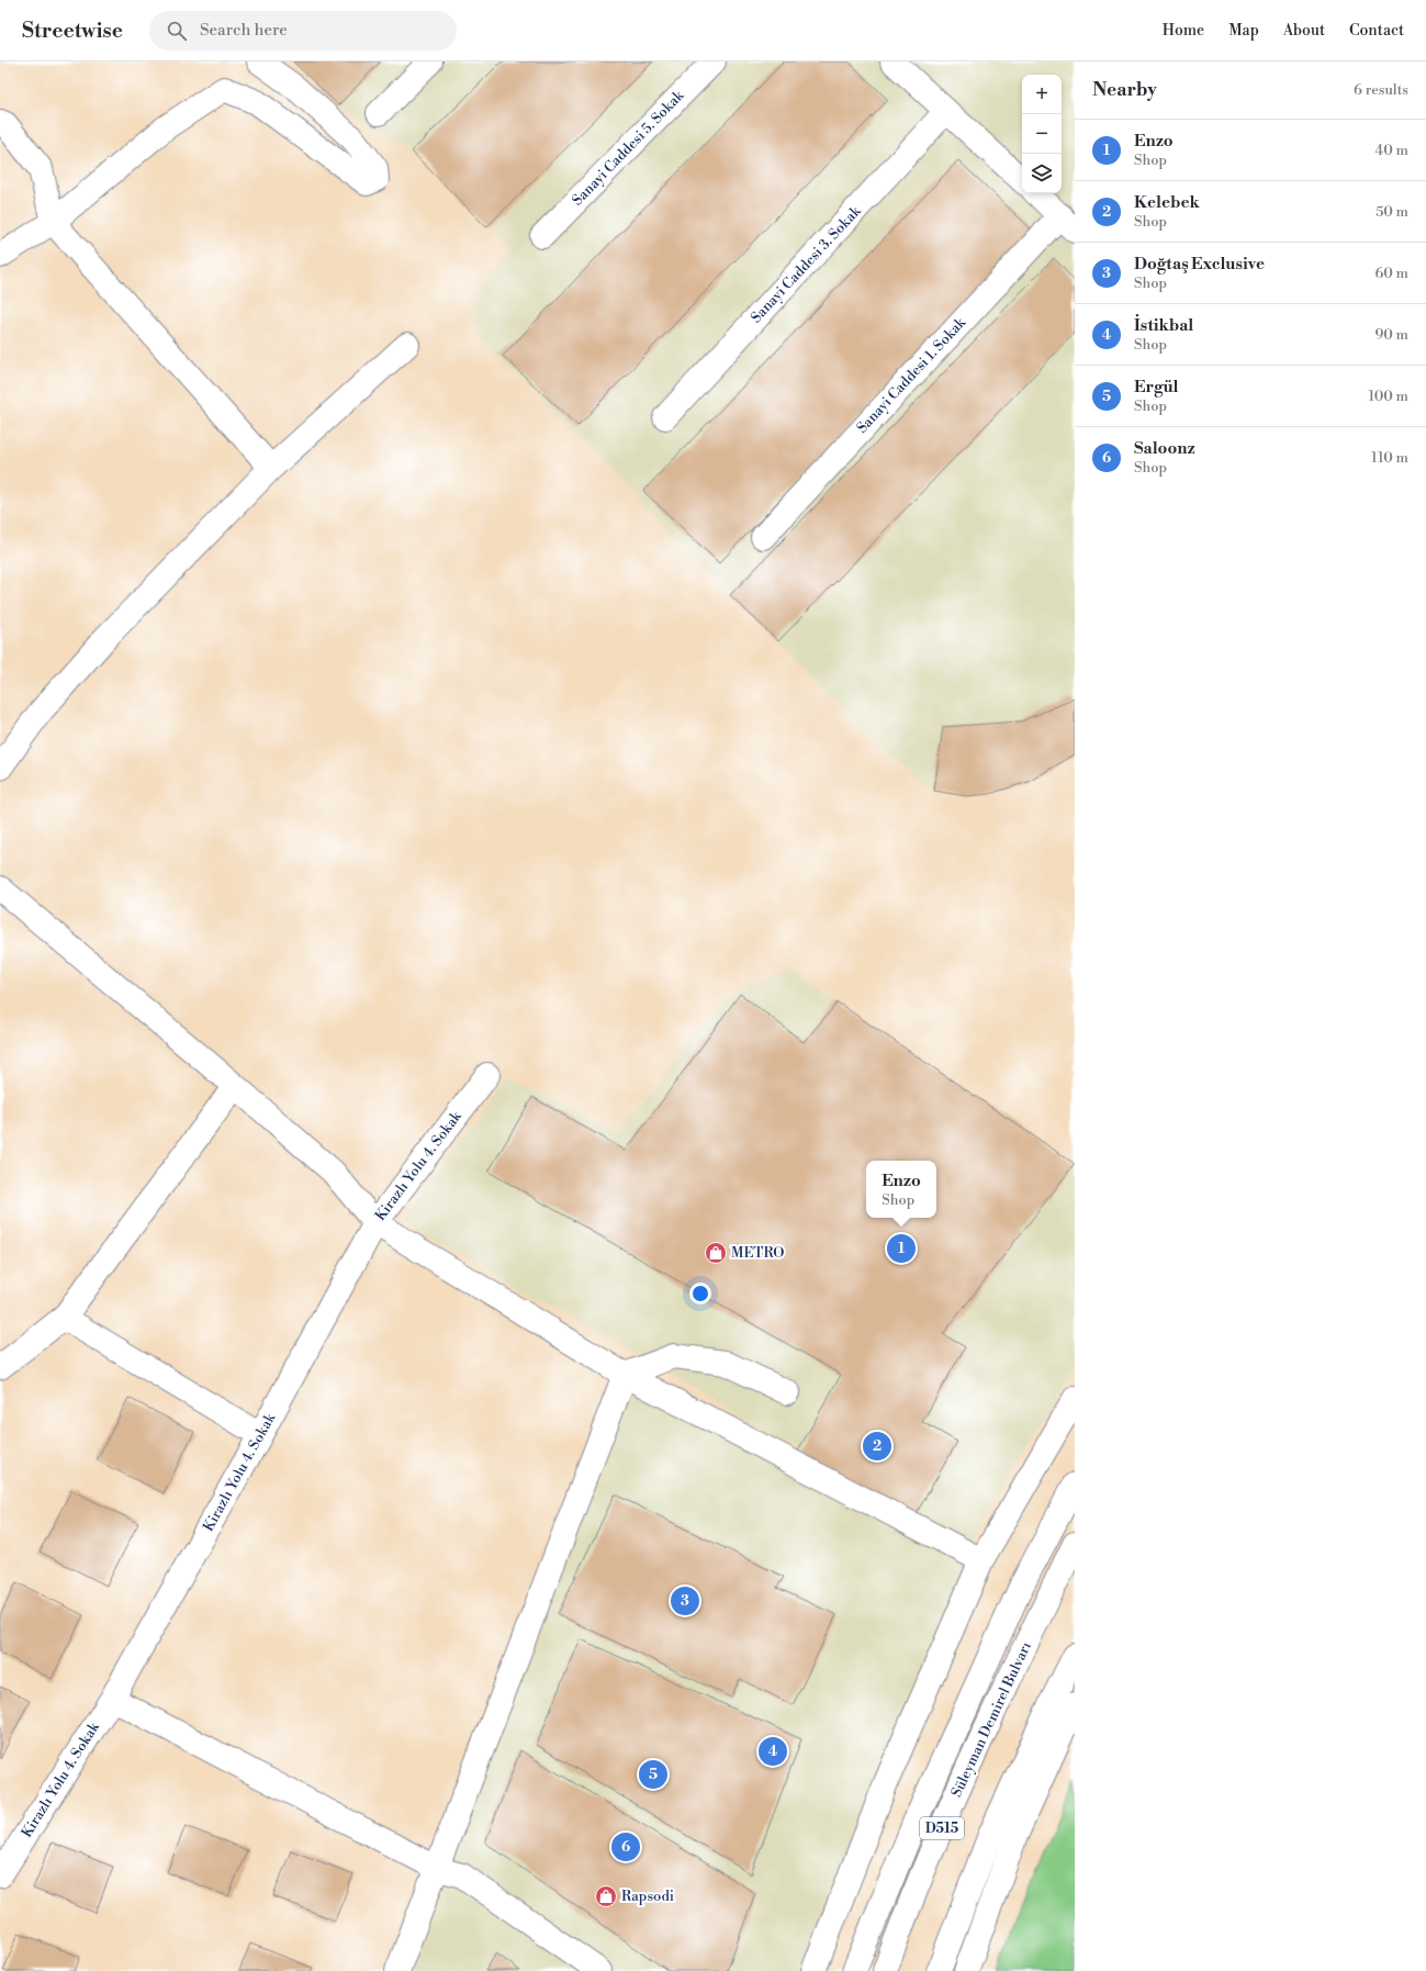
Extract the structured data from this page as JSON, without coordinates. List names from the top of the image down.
{
  "streets": {
    "main road": [
      "Sanayi Caddesi 5. Sokak",
      "Sanayi Caddesi 3. Sokak",
      "Sanayi Caddesi 1. Sokak",
      "Kirazlı Yolu 4. Sokak",
      "Süleyman Demirel Bulvarı",
      "D515"
    ]
  },
  "places": {
    "shop": ["METRO", "Rapsodi"]
  },
  "page": {
    "header": "Streetwise",
    "search": "Search here",
    "nav": [
      "Home",
      "Map",
      "About",
      "Contact"
    ],
    "heading": ["Nearby", "6 results"],
    "map_buttons": ["+", "−"],
    "list": [
      {
        "mark": "1",
        "name": "Enzo",
        "note": "Shop",
        "value": "40 m"
      },
      {
        "mark": "2",
        "name": "Kelebek",
        "note": "Shop",
        "value": "50 m"
      },
      {
        "mark": "3",
        "name": "Doğtaş Exclusive",
        "note": "Shop",
        "value": "60 m"
      },
      {
        "mark": "4",
        "name": "İstikbal",
        "note": "Shop",
        "value": "90 m"
      },
      {
        "mark": "5",
        "name": "Ergül",
        "note": "Shop",
        "value": "100 m"
      },
      {
        "mark": "6",
        "name": "Saloonz",
        "note": "Shop",
        "value": "110 m"
      }
    ],
    "popup": ["Enzo", "Shop"],
    "pins": [
      "1",
      "2",
      "3",
      "4",
      "5",
      "6"
    ]
  }
}
